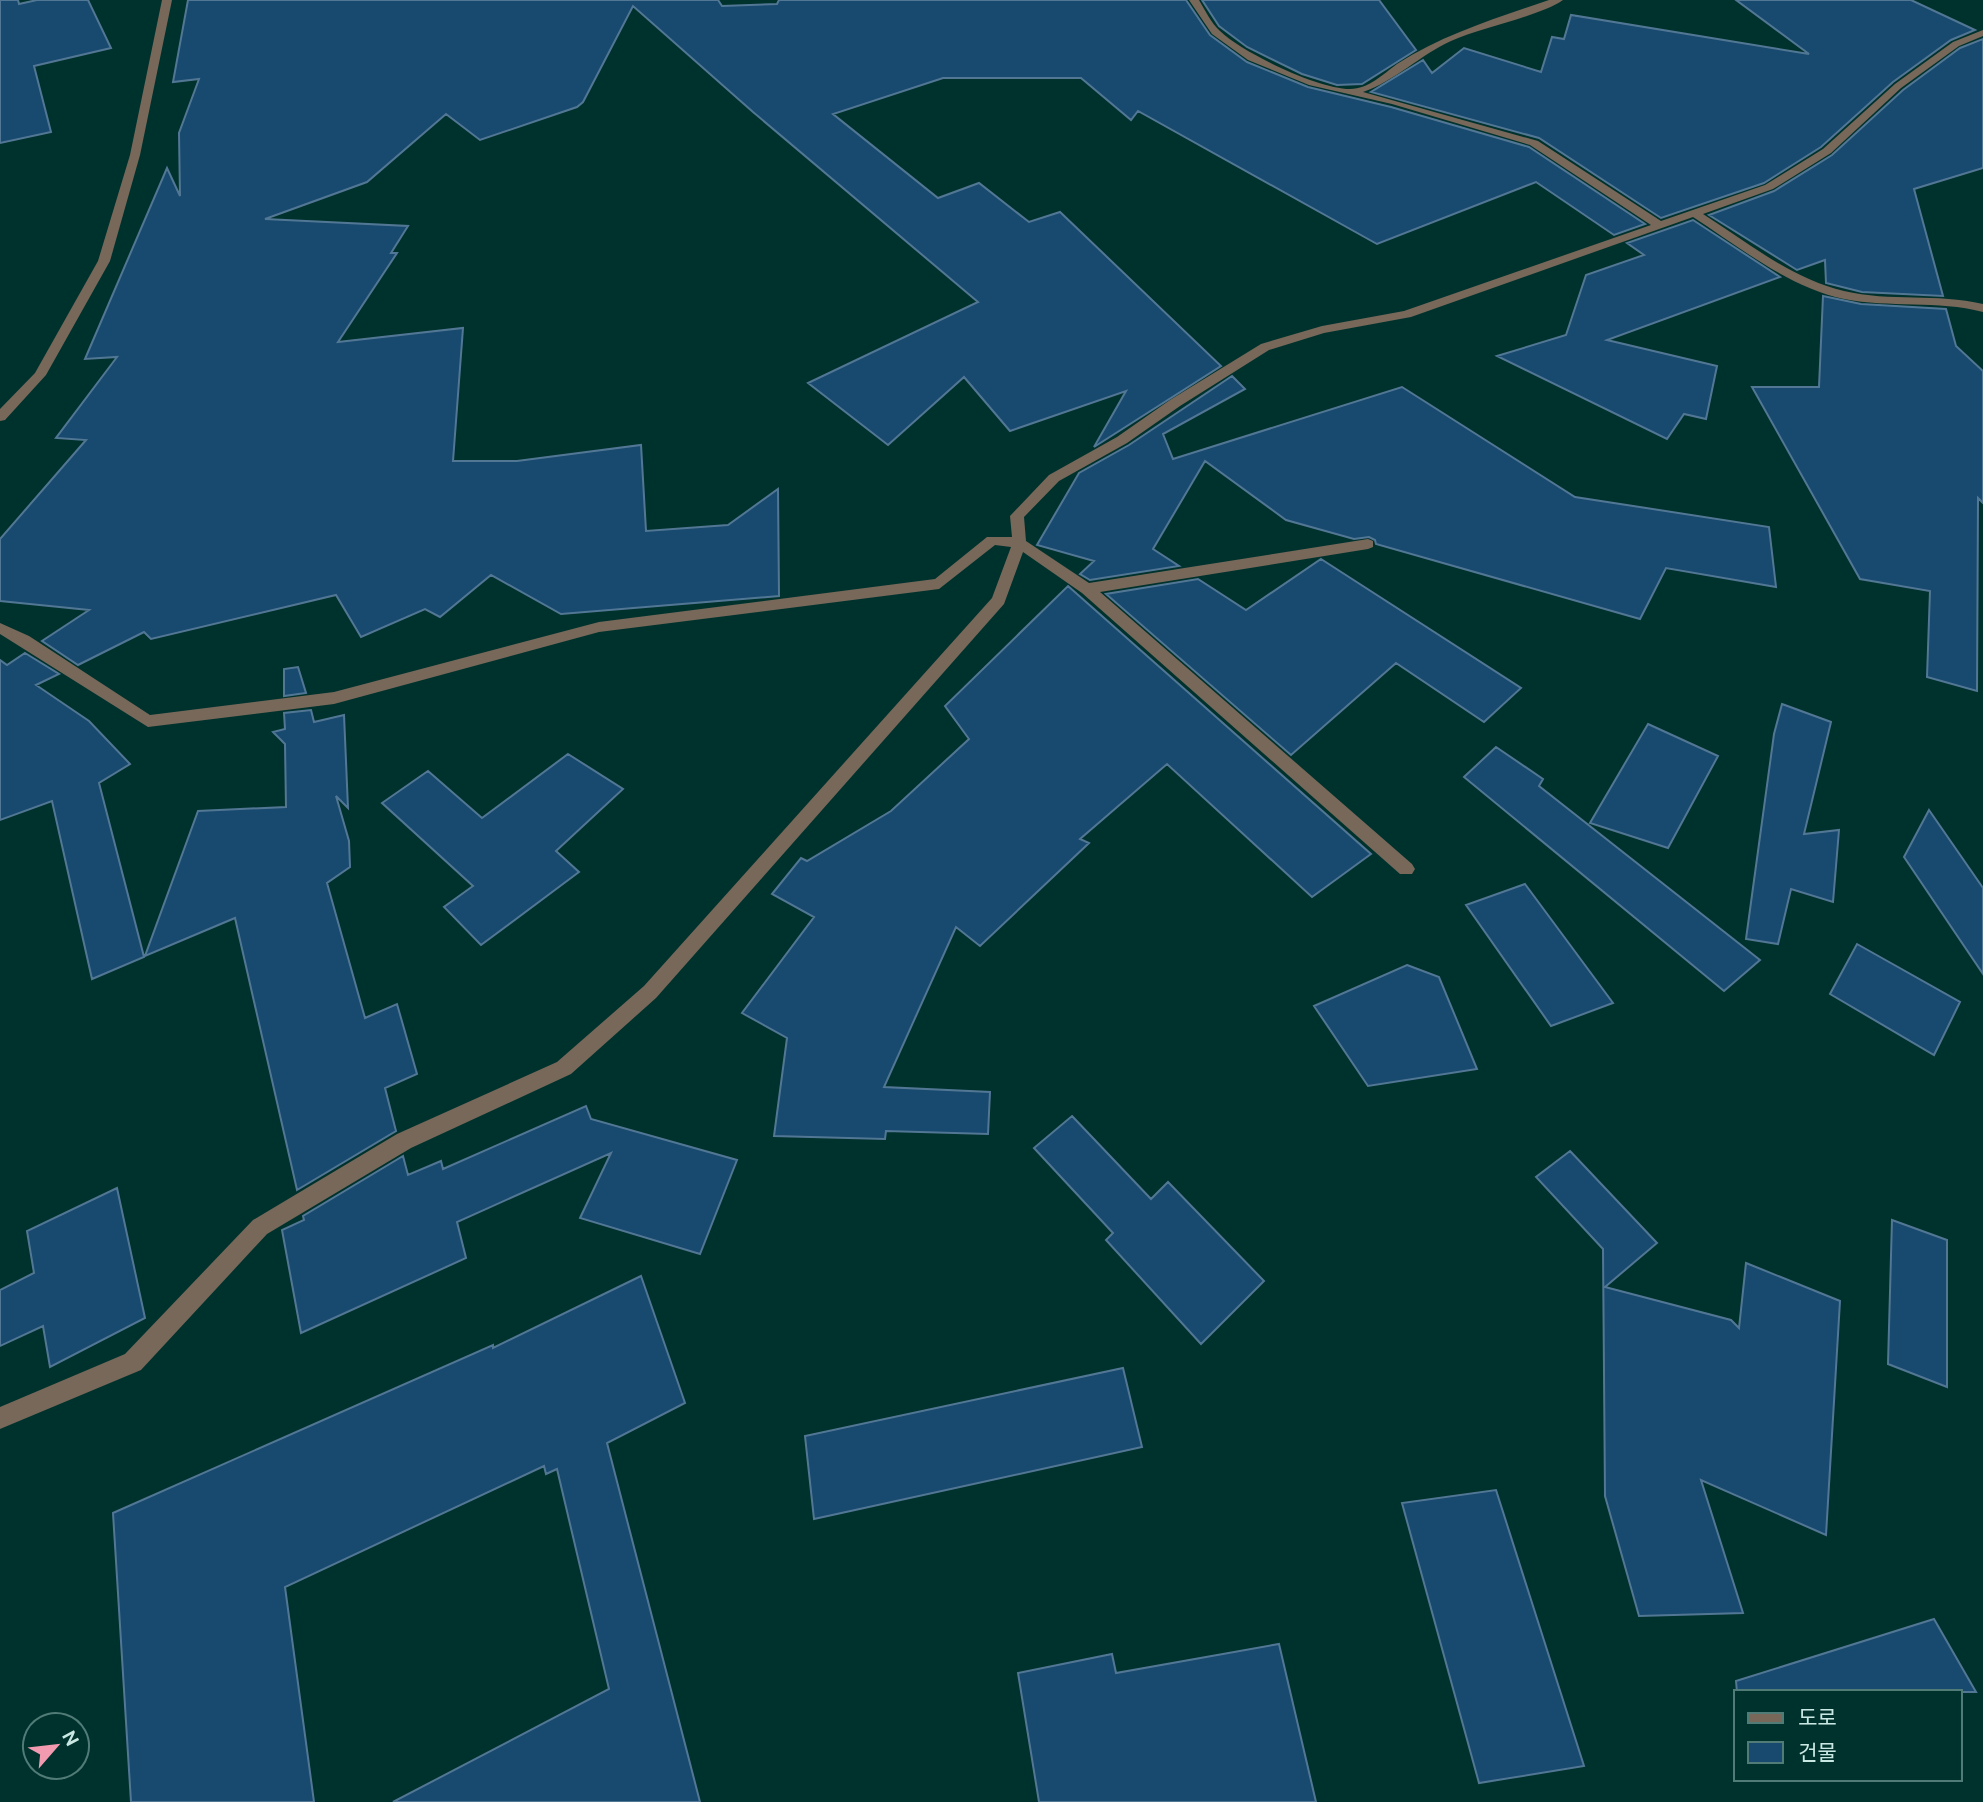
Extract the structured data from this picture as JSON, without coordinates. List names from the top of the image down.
{
  "legend": ["도로", "건물"],
  "north": "top right"
}
